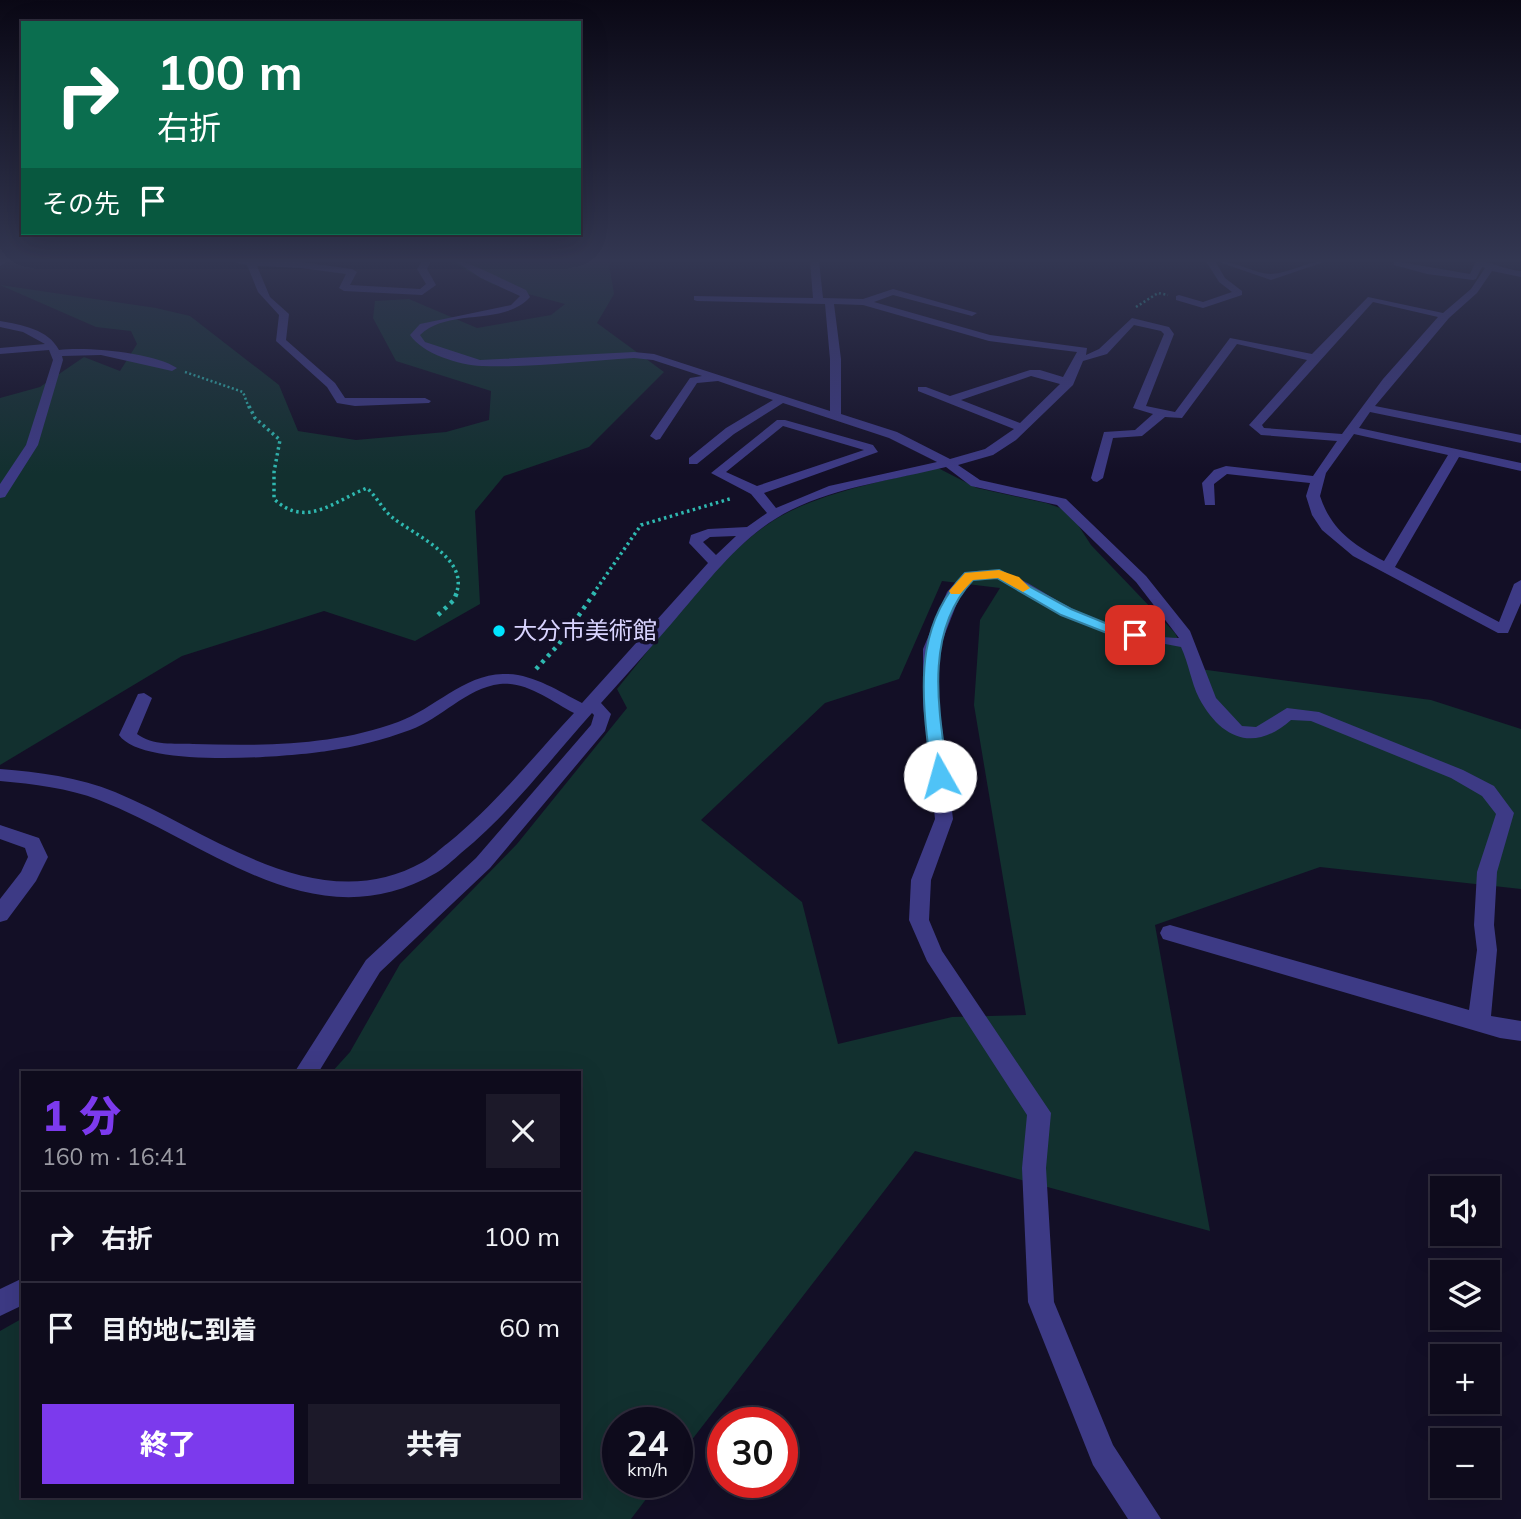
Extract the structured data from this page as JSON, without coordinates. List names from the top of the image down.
{
  "places": ["大分市美術館"],
  "page": {
    "turn": ["100 m", "右折"],
    "then": "その先",
    "heading": ["1 分", "160 m · 16:41"],
    "map_buttons": ["+", "−"],
    "list": [
      {
        "name": "右折",
        "value": "100 m"
      },
      {
        "name": "目的地に到着",
        "value": "60 m"
      }
    ],
    "buttons": ["終了", "共有"],
    "speed": "24 km/h",
    "limit": "30"
  }
}
